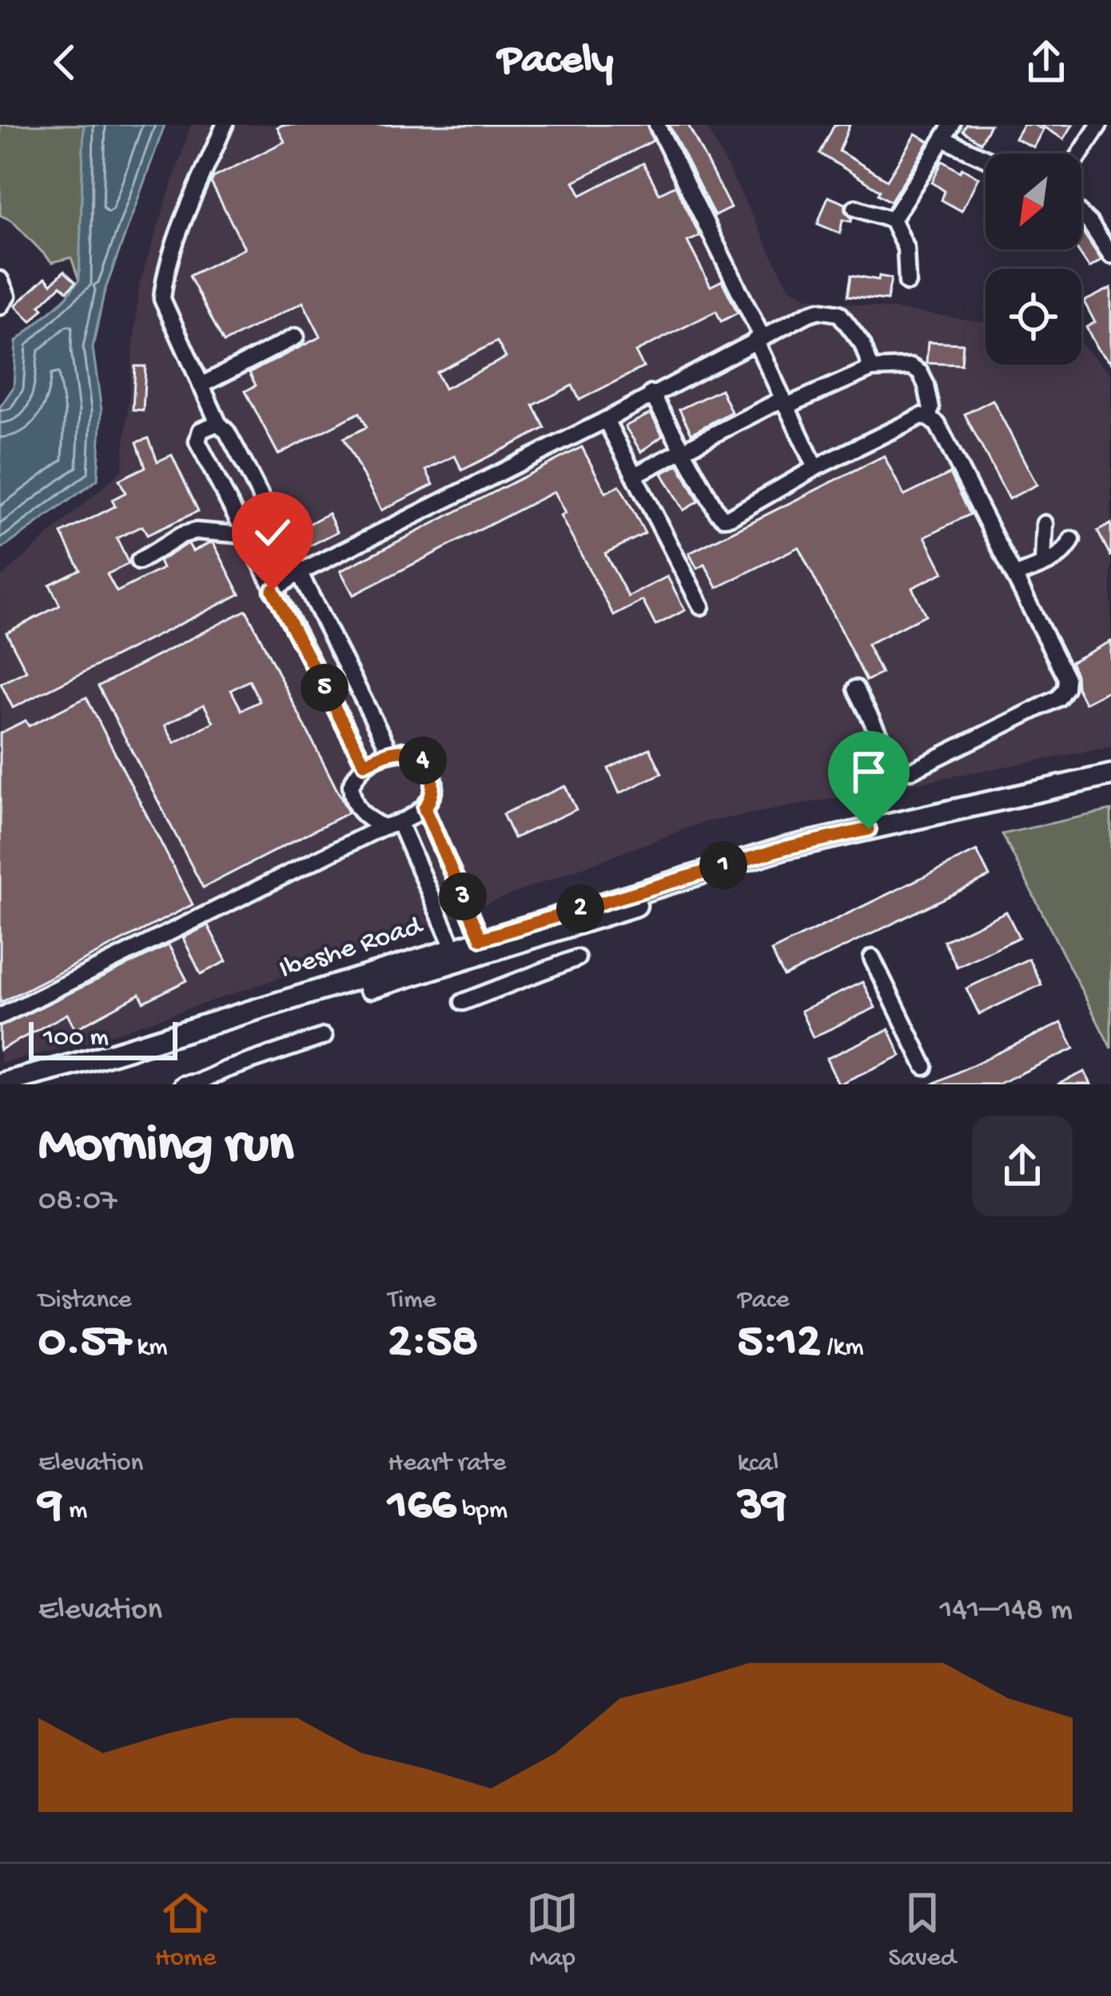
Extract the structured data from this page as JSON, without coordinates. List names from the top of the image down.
{
  "streets": {
    "main road": ["Ibeshe Road"]
  },
  "scale_bar": "100 m",
  "north": "bottom left",
  "page": {
    "header": "Pacely",
    "pins": [
      "5",
      "4",
      "1",
      "3",
      "2"
    ],
    "scale": "100 m",
    "heading": ["Morning run", "08:07"],
    "stats": [
      ["Distance", "0.57 km"],
      ["Time", "2:58"],
      ["Pace", "5:12 /km"],
      ["Elevation", "9 m"],
      ["Heart rate", "166 bpm"],
      ["kcal", "39"]
    ],
    "chart": ["Elevation", "141–148 m"],
    "tabs": ["Home", "Map", "Saved"]
  }
}
